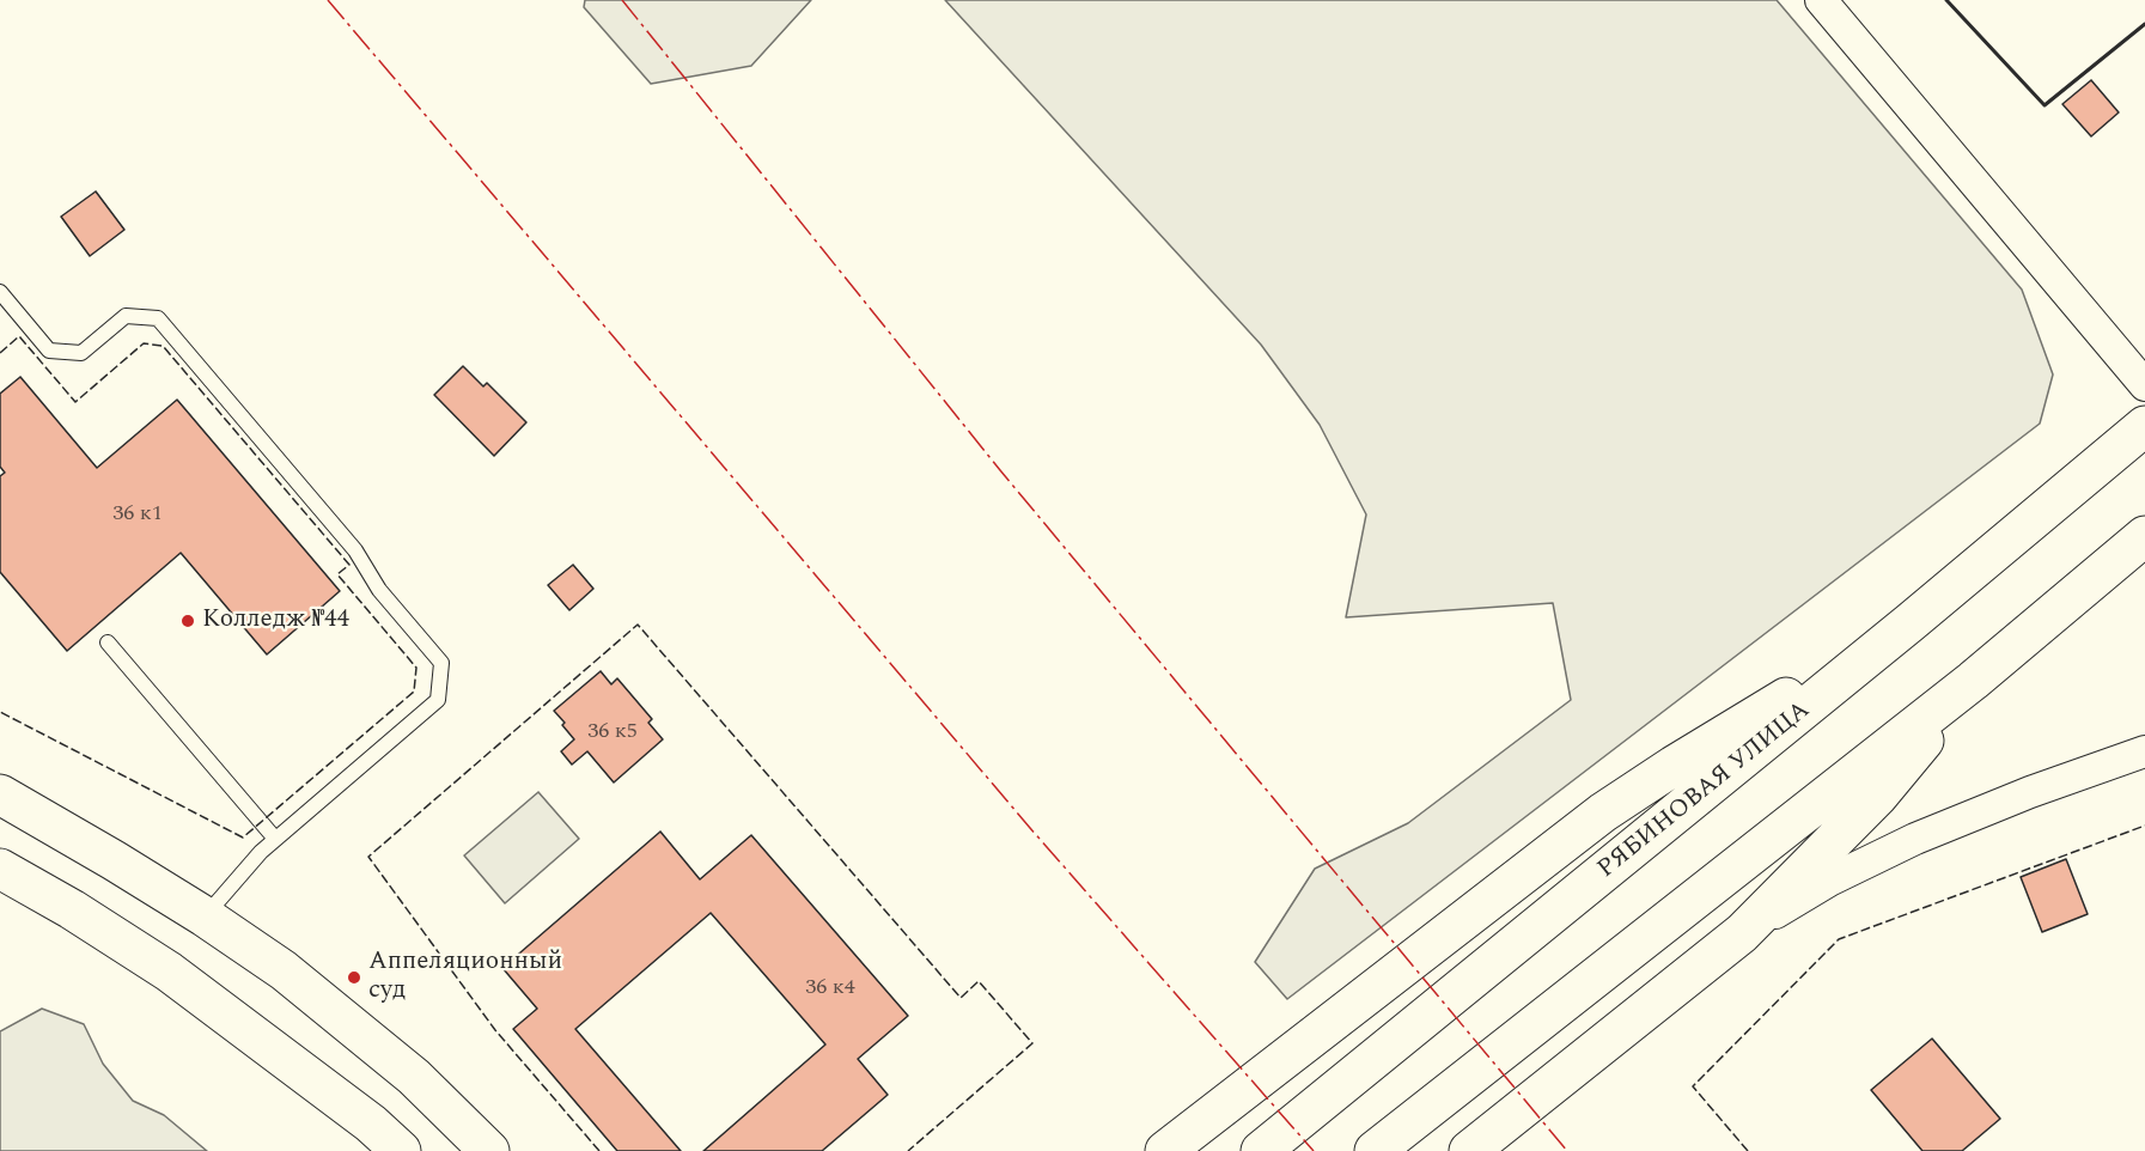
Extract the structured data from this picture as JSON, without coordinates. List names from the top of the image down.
{
  "streets": {
    "main road": ["РЯБИНОВАЯ УЛИЦА"]
  },
  "places": ["Колледж №44", "Аппеляционный суд"],
  "house_numbers": ["36 к1", "36 к5", "36 к4"]
}
